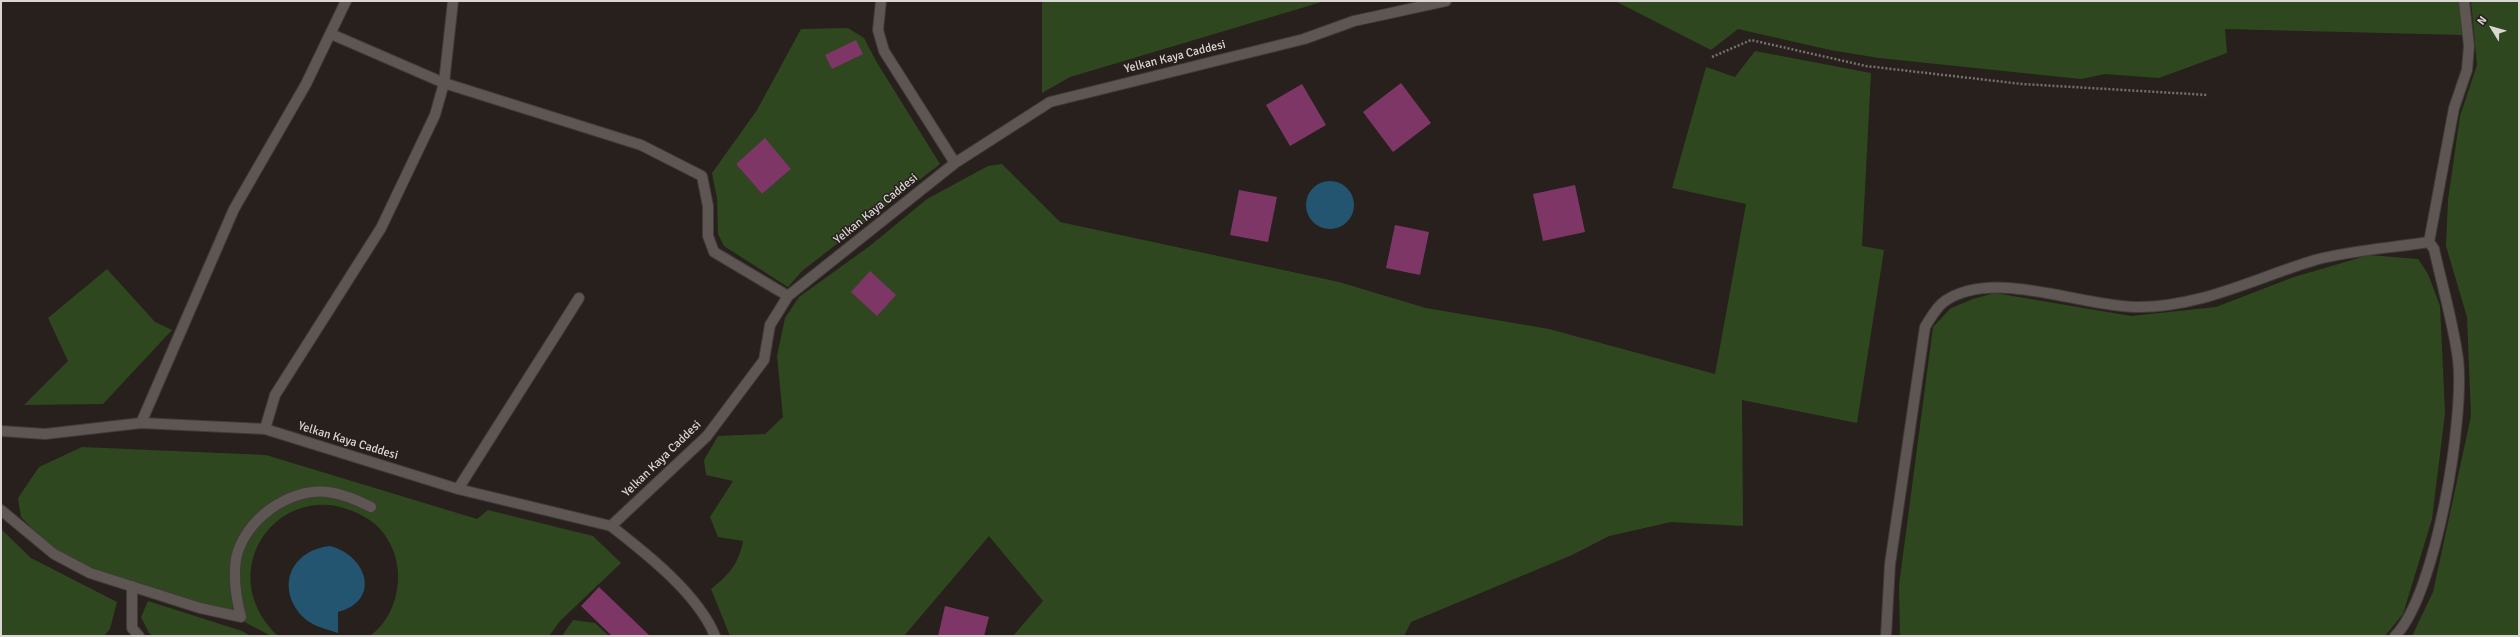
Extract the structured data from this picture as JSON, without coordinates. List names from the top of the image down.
{
  "streets": {
    "street": ["Yelkan Kaya Caddesi"]
  },
  "north": "top left"
}
